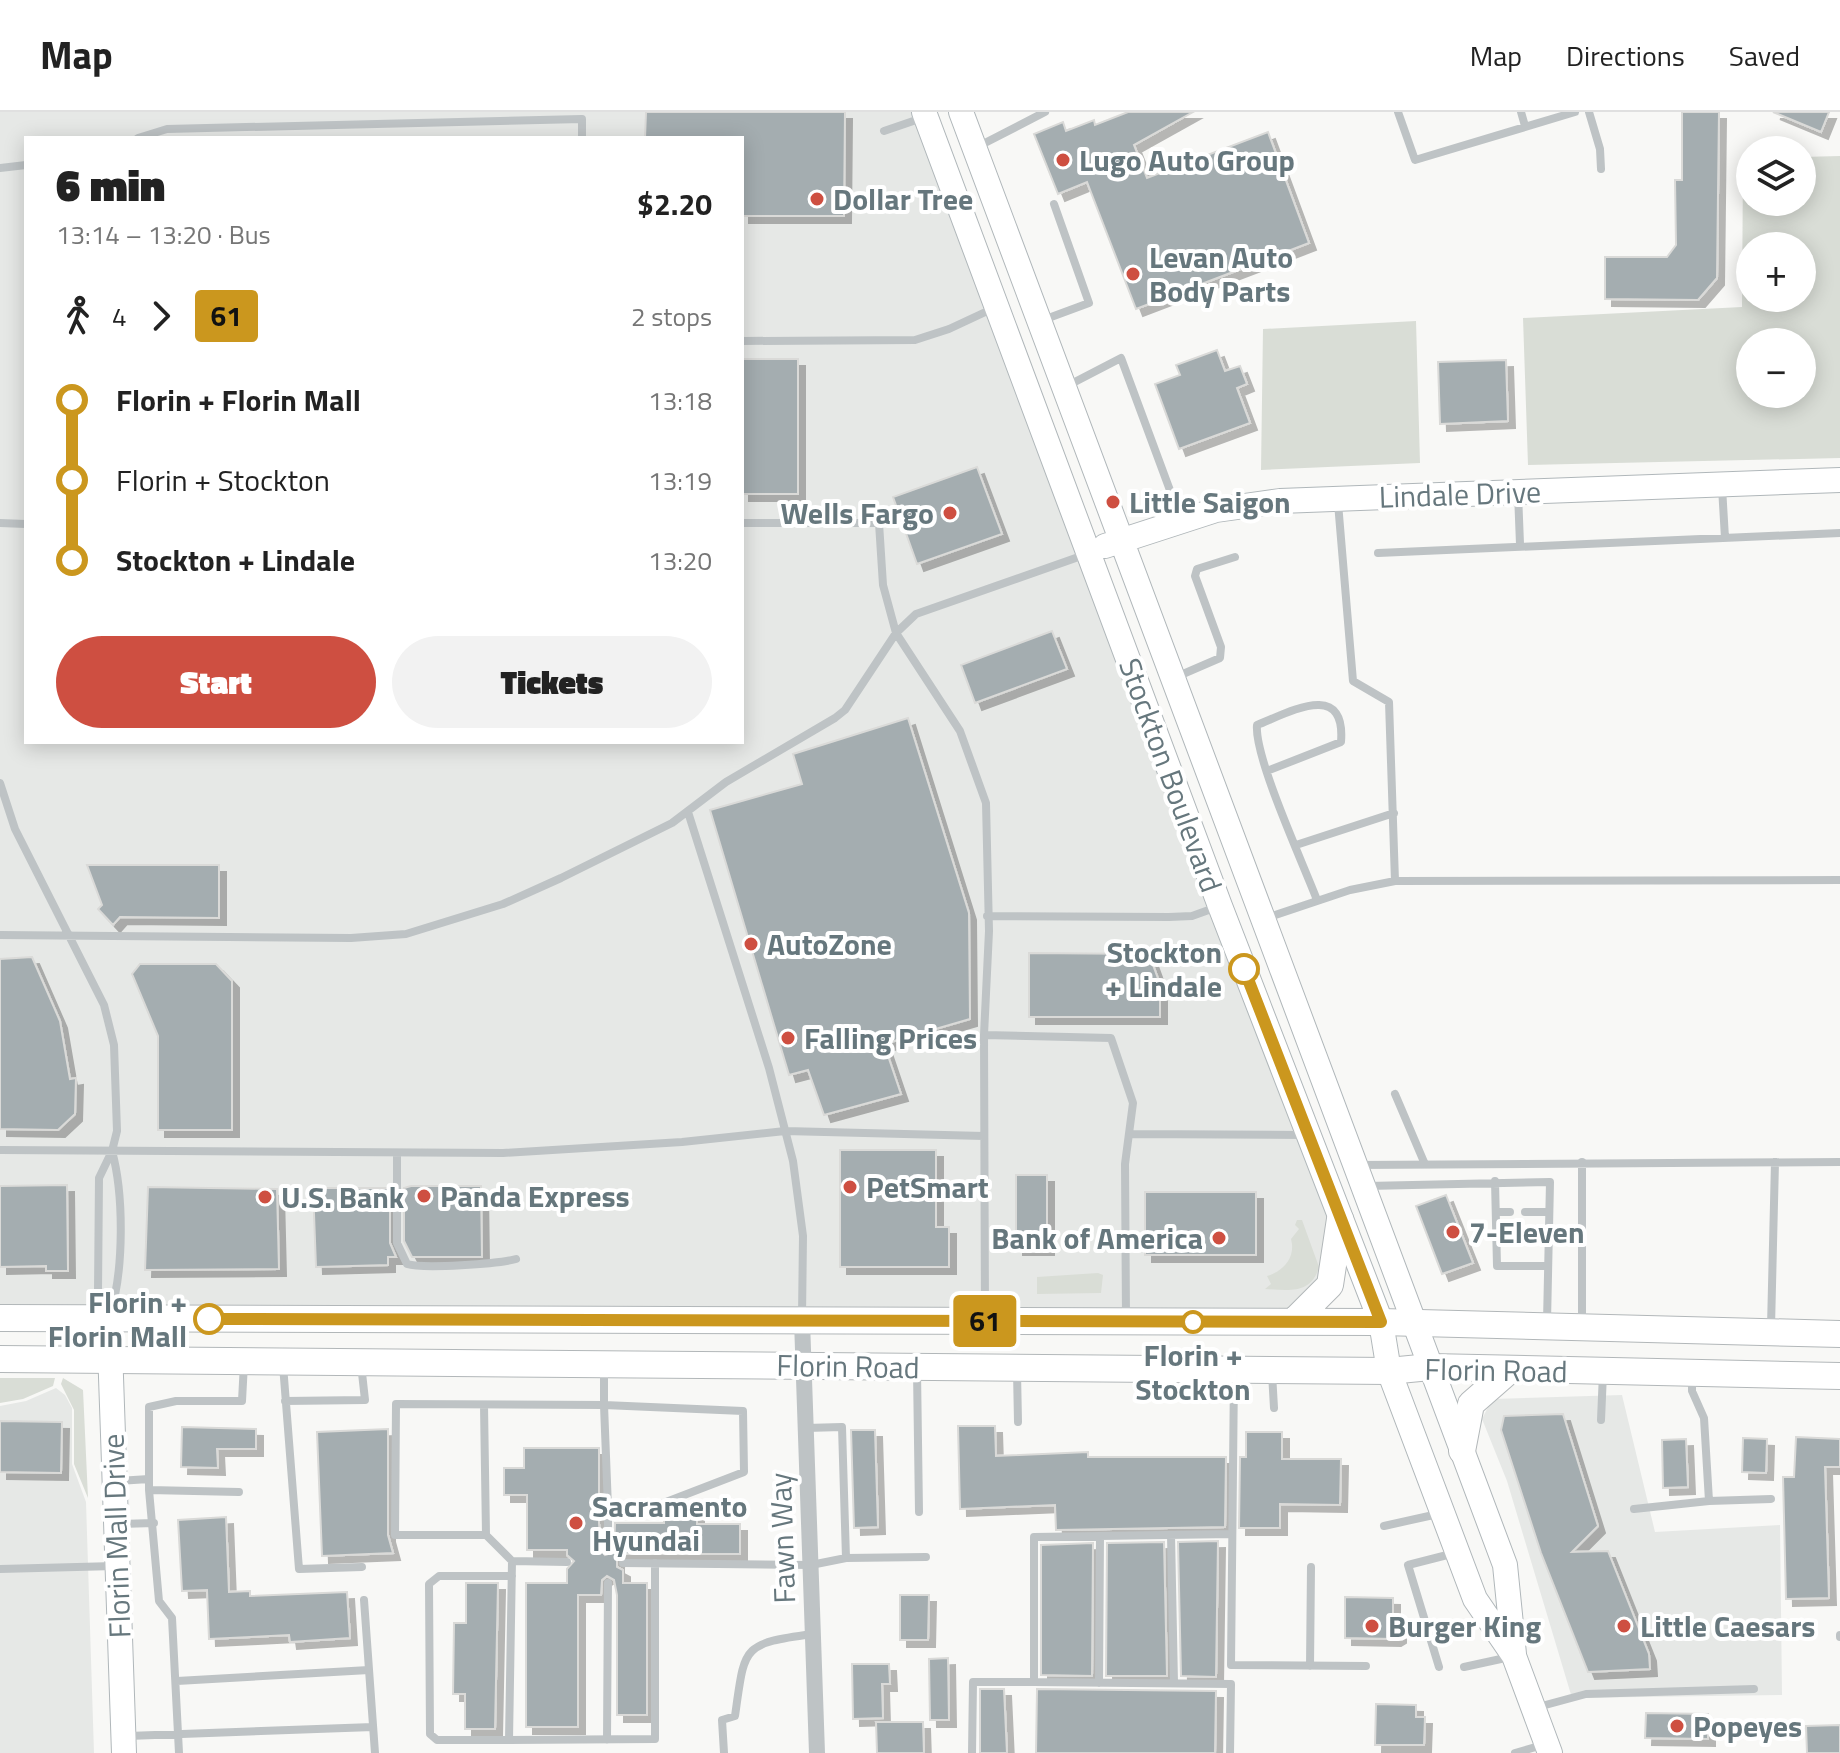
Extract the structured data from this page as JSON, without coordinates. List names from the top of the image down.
{
  "streets": {
    "main road": [
      "Lindale Drive",
      "Stockton Boulevard",
      "Florin Road",
      "Florin Mall Drive"
    ],
    "street": ["Fawn Way"]
  },
  "crossings": [
    ["Lindale Drive", "Stockton Boulevard"],
    ["Stockton Boulevard", "Florin Road"],
    ["Florin Road", "Florin Mall Drive"],
    ["Florin Road", "Fawn Way"]
  ],
  "places": [
    "Lugo Auto Group",
    "Dollar Tree",
    "Levan Auto Body Parts",
    "Little Saigon",
    "Wells Fargo",
    "AutoZone",
    "Stockton + Lindale",
    "Falling Prices",
    "PetSmart",
    "Panda Express",
    "U.S. Bank",
    "7-Eleven",
    "Bank of America",
    "Florin + Florin Mall",
    "Florin + Stockton",
    "Sacramento Hyundai",
    "Burger King",
    "Little Caesars",
    "Popeyes"
  ],
  "lines": ["bus line 61"],
  "page": {
    "header": "Map",
    "nav": ["Map", "Directions", "Saved"],
    "on_map": "61",
    "map_buttons": ["+", "−"],
    "heading": ["6 min", "13:14 – 13:20 · Bus", "$2.20"],
    "legs": ["4", "61", "2 stops"],
    "list": [
      {
        "name": "Florin + Florin Mall",
        "value": "13:18"
      },
      {
        "name": "Florin + Stockton",
        "value": "13:19"
      },
      {
        "name": "Stockton + Lindale",
        "value": "13:20"
      }
    ],
    "buttons": ["Start", "Tickets"]
  }
}
